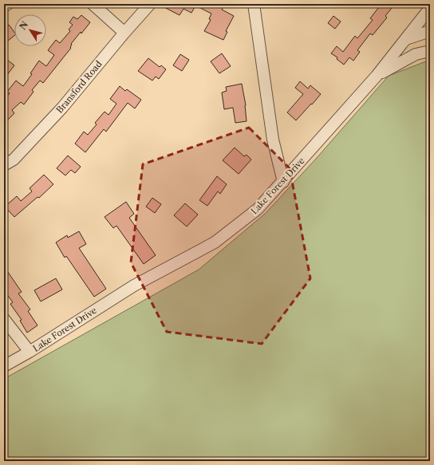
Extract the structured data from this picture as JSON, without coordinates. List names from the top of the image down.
{
  "streets": {
    "street": ["Bransford Road", "Lake Forest Drive"]
  },
  "north": "top left"
}
